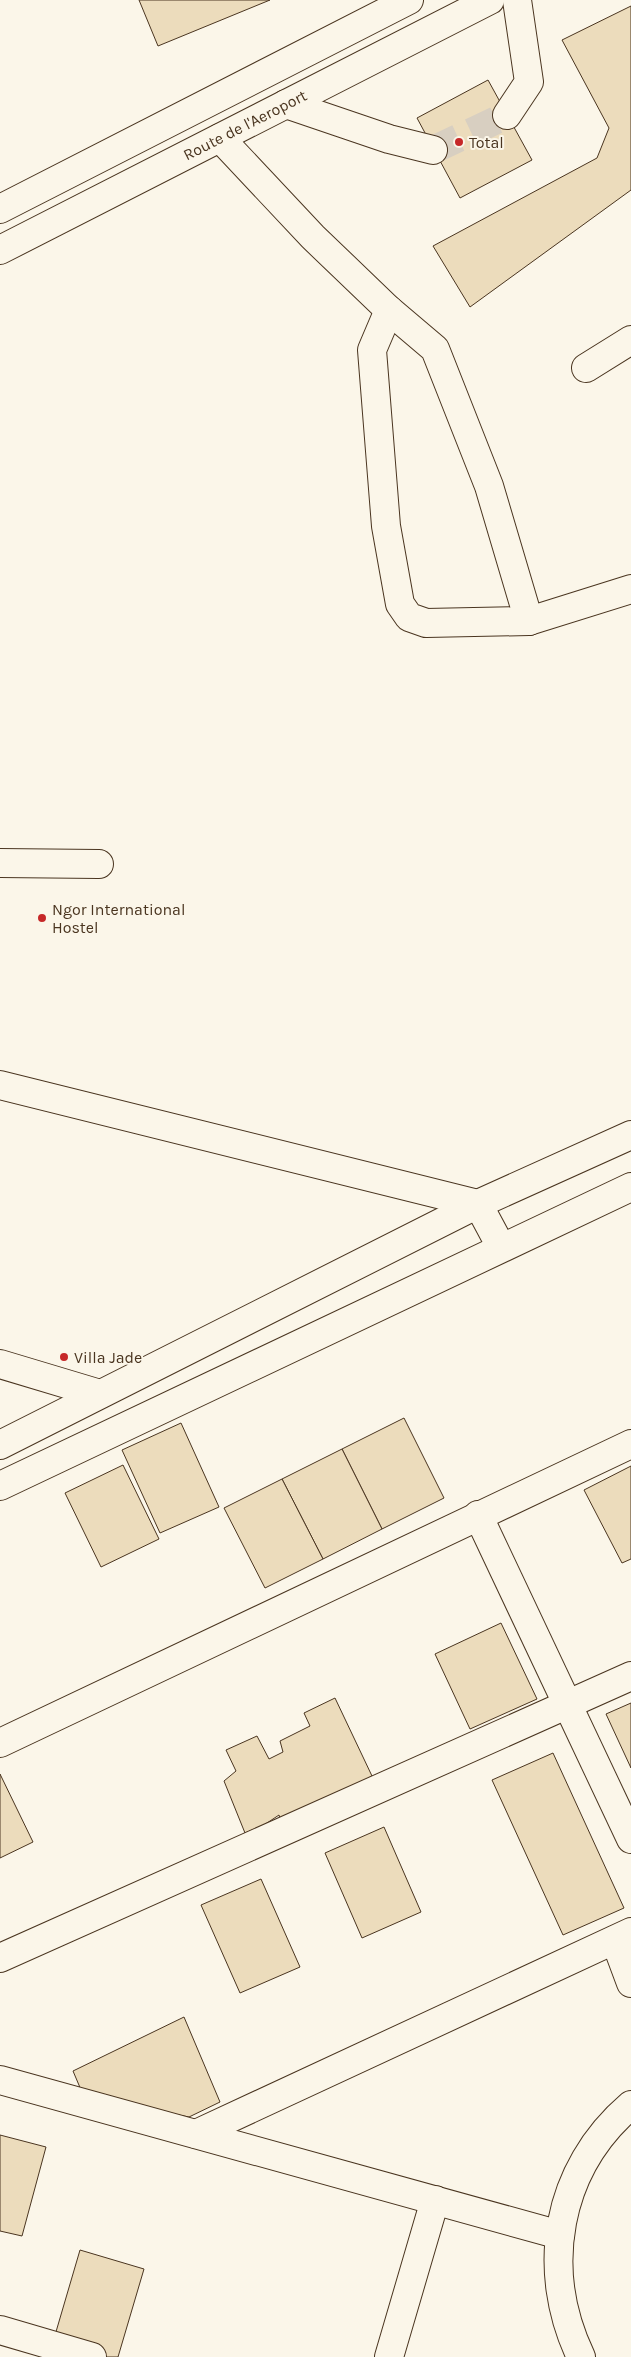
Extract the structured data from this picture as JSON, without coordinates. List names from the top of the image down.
{
  "streets": {
    "main road": ["Route de l'Aeroport"]
  },
  "places": ["Total", "Ngor International Hostel", "Villa Jade"]
}
